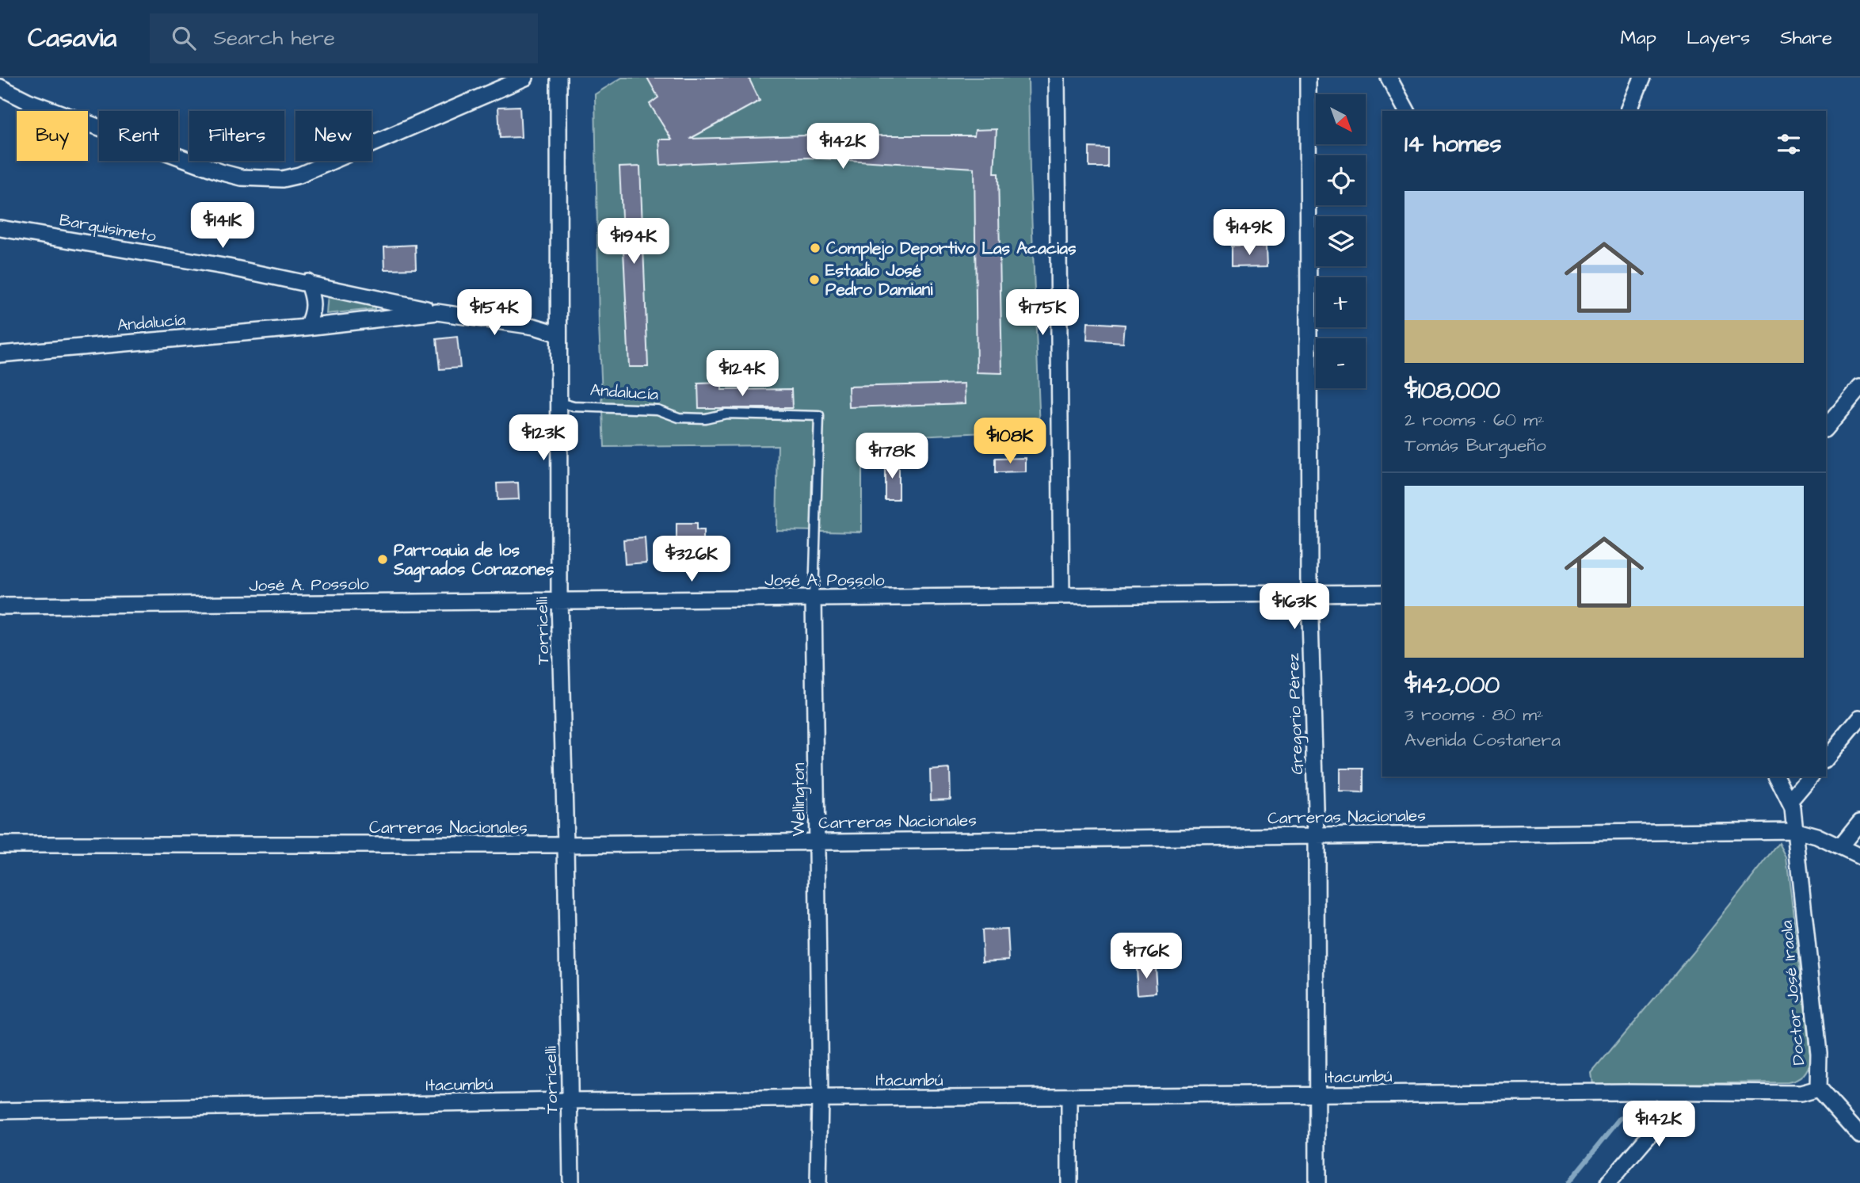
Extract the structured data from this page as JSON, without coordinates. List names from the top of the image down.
{
  "streets": {
    "street": [
      "Barquisimeto",
      "Andalucía",
      "José A. Possolo",
      "Torricelli",
      "Gregorio Pérez",
      "Wellington",
      "Carreras Nacionales",
      "Doctor José Iraola",
      "Itacumbú"
    ]
  },
  "crossings": [
    ["Barquisimeto", "Andalucía"],
    ["Andalucía", "Torricelli"],
    ["Andalucía", "Wellington"],
    ["José A. Possolo", "Torricelli"],
    ["José A. Possolo", "Gregorio Pérez"],
    ["José A. Possolo", "Wellington"],
    ["Torricelli", "Carreras Nacionales"],
    ["Torricelli", "Itacumbú"],
    ["Gregorio Pérez", "Carreras Nacionales"],
    ["Gregorio Pérez", "Itacumbú"],
    ["Wellington", "Carreras Nacionales"],
    ["Wellington", "Itacumbú"],
    ["Carreras Nacionales", "Doctor José Iraola"],
    ["Doctor José Iraola", "Itacumbú"]
  ],
  "places": ["Complejo Deportivo Las Acacias", "Estadio José Pedro Damiani", "Parroquia de los Sagrados Corazones"],
  "north": "bottom right",
  "page": {
    "header": "Casavia",
    "search": "Search here",
    "nav": ["Map", "Layers", "Share"],
    "map_buttons": ["+", "−"],
    "chip": [
      "Buy",
      "Rent",
      "Filters",
      "New"
    ],
    "heading": "14 homes",
    "price": [
      "$142K",
      "$141K",
      "$149K",
      "$194K",
      "$154K",
      "$175K",
      "$124K",
      "$123K",
      "$108K",
      "$178K",
      "$326K",
      "$163K",
      "$176K",
      "$142K"
    ],
    "list": [
      {
        "name": "$108,000",
        "note": "2 rooms · 60 m² · Tomás Burgueño"
      },
      {
        "name": "$142,000",
        "note": "3 rooms · 80 m² · Avenida Costanera"
      }
    ]
  }
}
